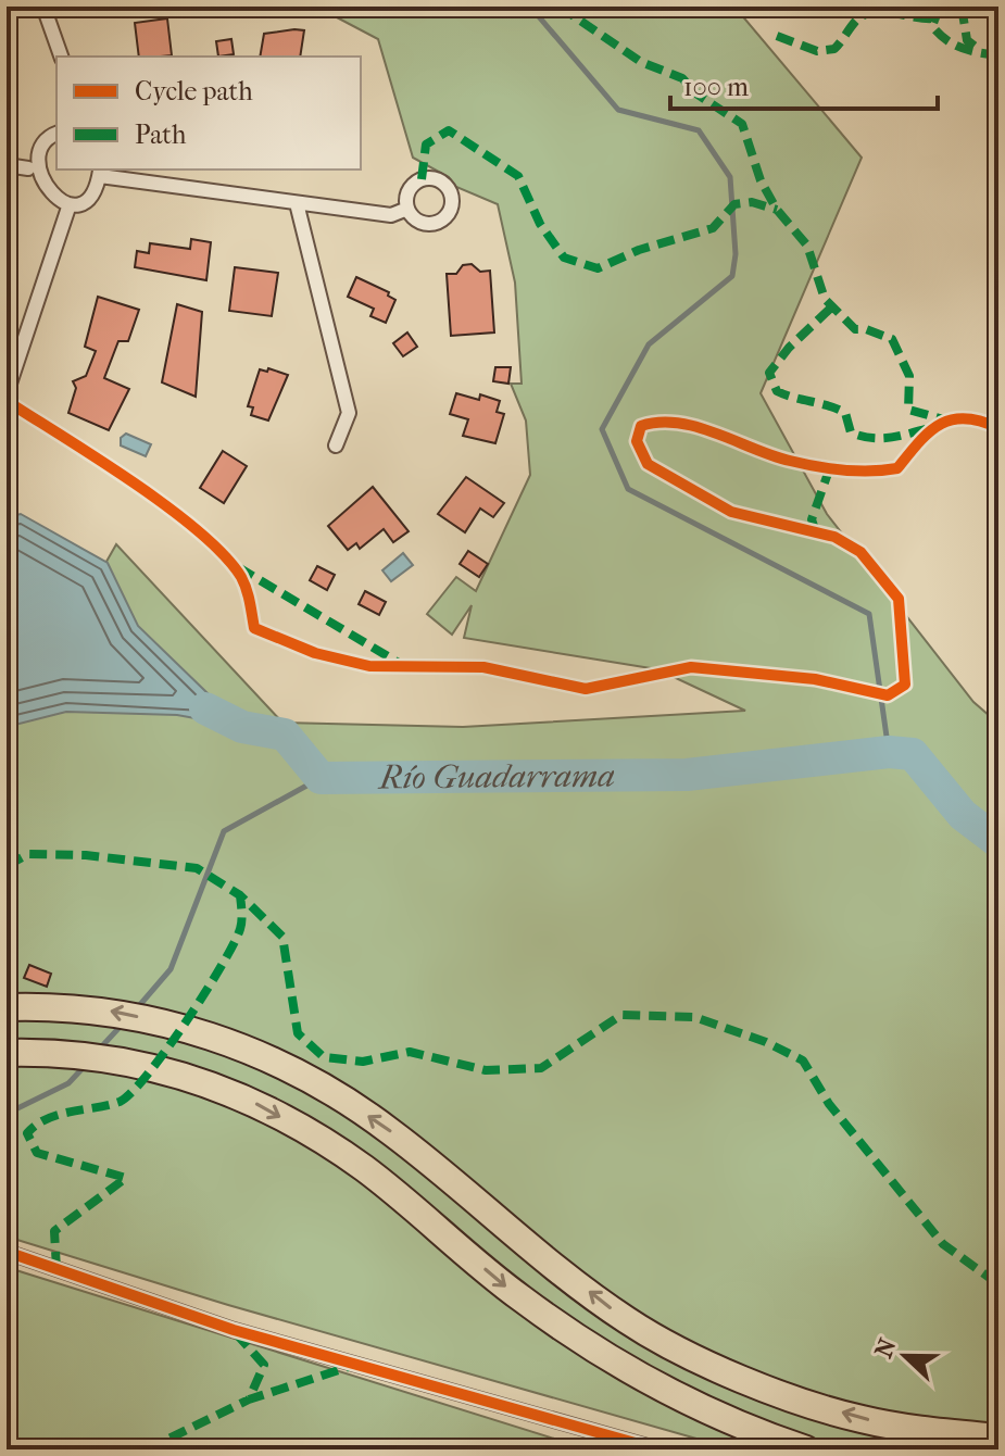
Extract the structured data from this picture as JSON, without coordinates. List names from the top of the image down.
{
  "water": ["Río Guadarrama"],
  "legend": ["Cycle path", "Path"],
  "scale_bar": "100 m",
  "north": "left"
}
